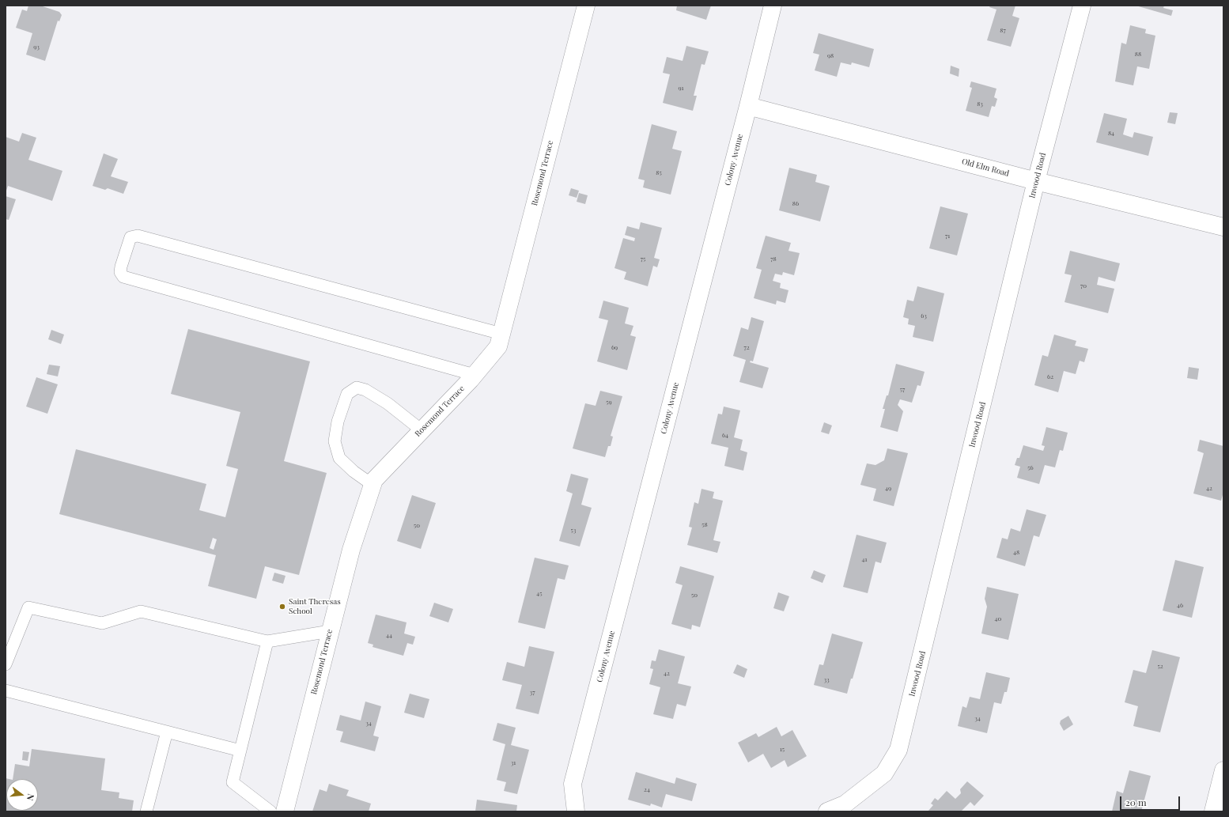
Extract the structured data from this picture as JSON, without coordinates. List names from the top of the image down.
{
  "streets": {
    "street": [
      "Colony Avenue",
      "Old Elm Road",
      "Rosemond Terrace",
      "Inwood Road"
    ]
  },
  "crossings": [
    ["Colony Avenue", "Old Elm Road"],
    ["Old Elm Road", "Inwood Road"]
  ],
  "places": ["Saint Theresas School"],
  "house_numbers": [
    "87",
    "93",
    "88",
    "98",
    "91",
    "83",
    "84",
    "85",
    "86",
    "71",
    "75",
    "78",
    "70",
    "63",
    "69",
    "72",
    "62",
    "57",
    "59",
    "64",
    "56",
    "49",
    "42",
    "58",
    "50",
    "53",
    "48",
    "41",
    "45",
    "50",
    "46",
    "40",
    "44",
    "52",
    "42",
    "33",
    "37",
    "34",
    "34",
    "15",
    "31",
    "24"
  ],
  "scale_bar": "20 m",
  "north": "right"
}
